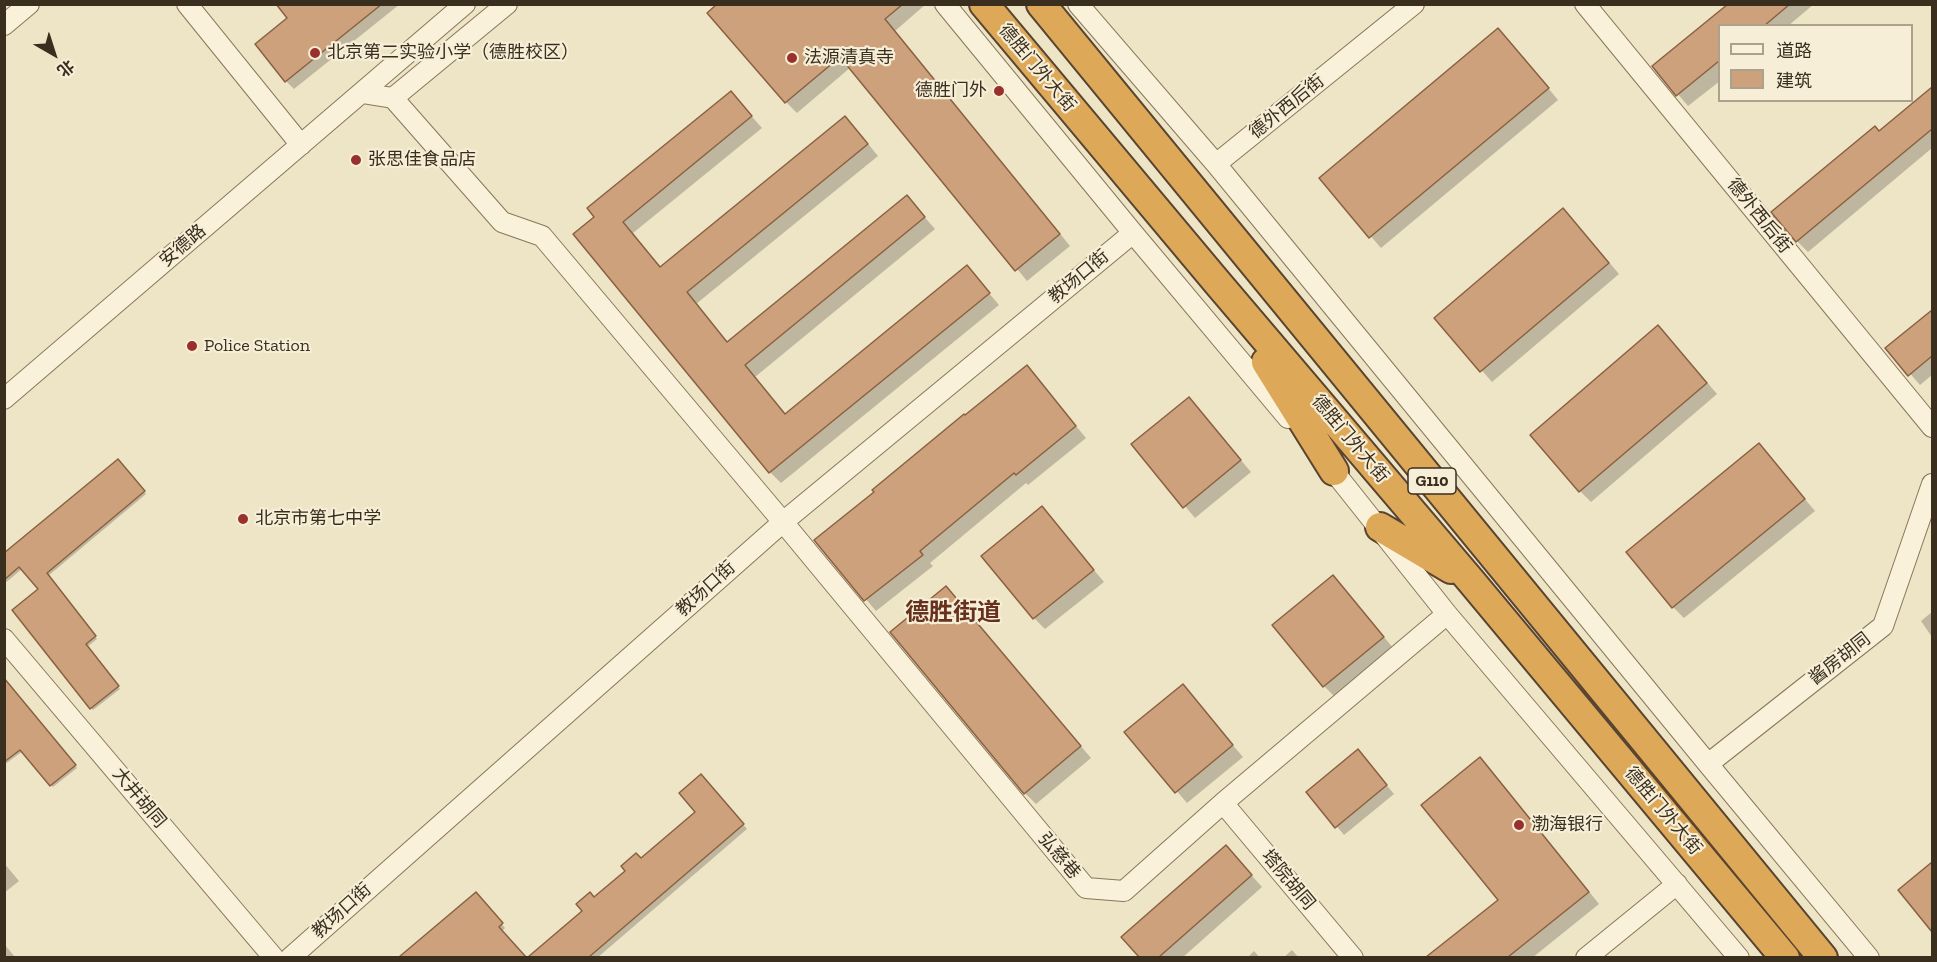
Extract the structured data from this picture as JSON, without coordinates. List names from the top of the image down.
{
  "streets": {
    "highway": ["德胜门外大街", "G110"],
    "street": [
      "德外西后街",
      "安德路",
      "教场口街",
      "酱房胡同",
      "大井胡同",
      "弘慈巷",
      "塔院胡同"
    ]
  },
  "crossings": [
    ["德胜门外大街", "教场口街"],
    ["德胜门外大街", "弘慈巷"],
    ["教场口街", "弘慈巷"],
    ["弘慈巷", "塔院胡同"]
  ],
  "districts": ["德胜街道"],
  "places": [
    "北京第二实验小学（德胜校区）",
    "法源清真寺",
    "德胜门外",
    "张思佳食品店",
    "Police Station",
    "北京市第七中学",
    "渤海银行"
  ],
  "legend": ["道路", "建筑"],
  "north": "bottom right"
}
